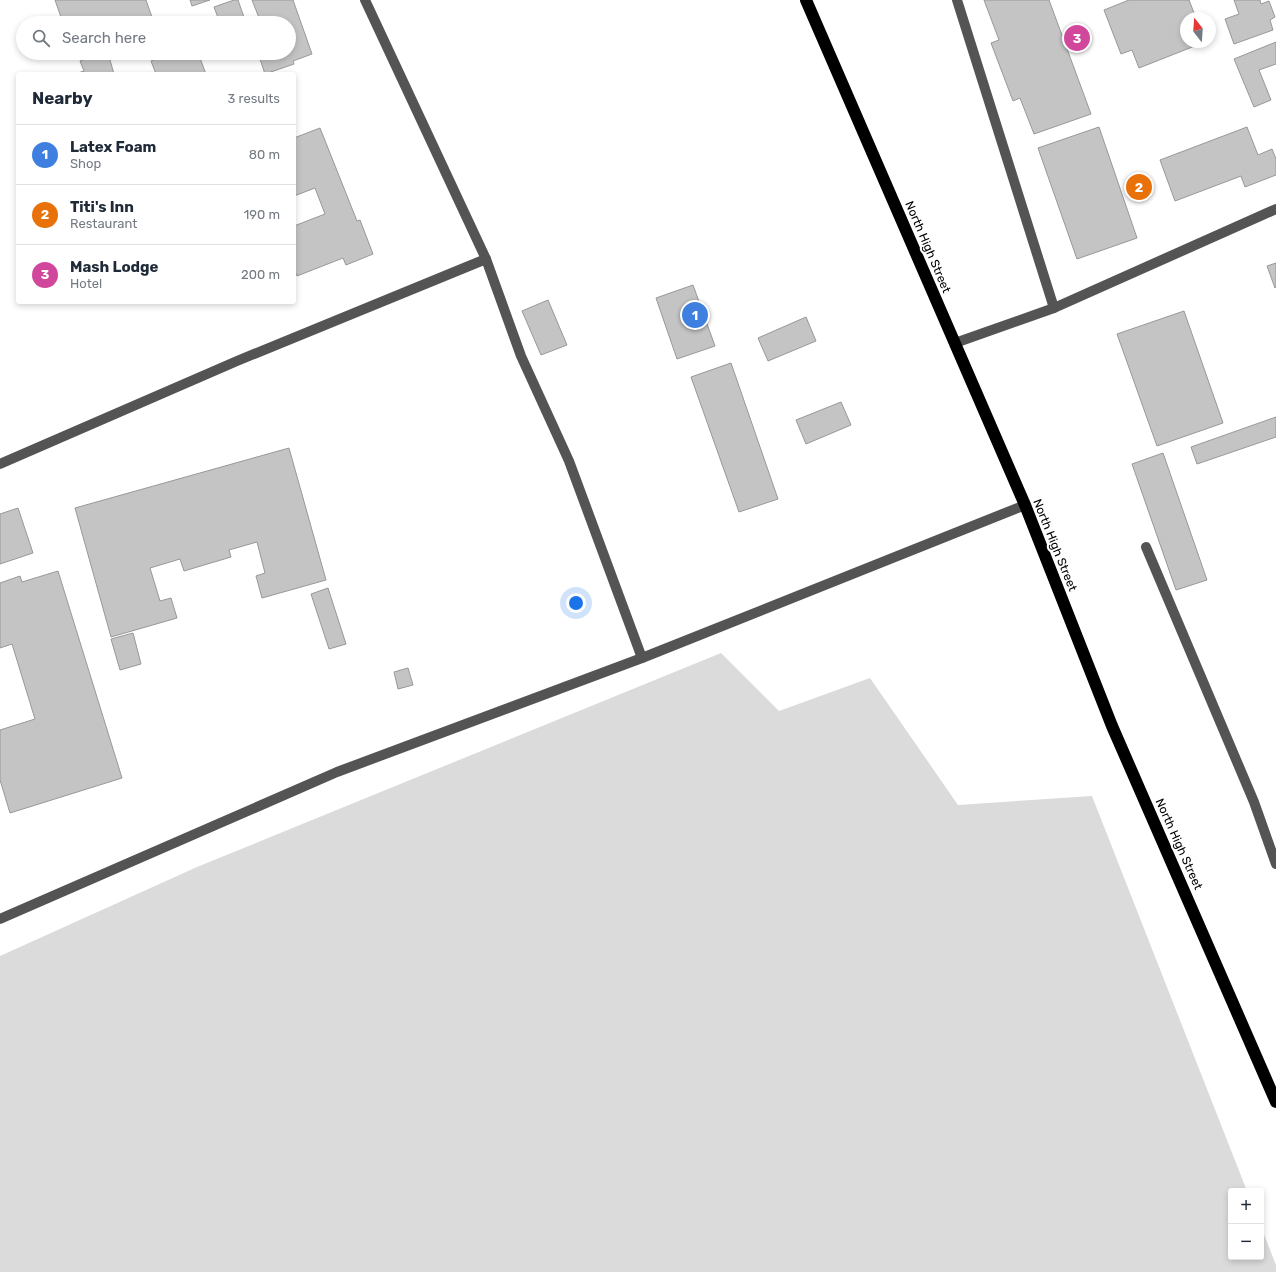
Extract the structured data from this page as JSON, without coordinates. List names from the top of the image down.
{
  "streets": {
    "highway": ["North High Street"]
  },
  "north": "top",
  "page": {
    "search": "Search here",
    "pins": ["3", "2", "1"],
    "heading": ["Nearby", "3 results"],
    "list": [
      {
        "mark": "1",
        "name": "Latex Foam",
        "note": "Shop",
        "value": "80 m"
      },
      {
        "mark": "2",
        "name": "Titi's Inn",
        "note": "Restaurant",
        "value": "190 m"
      },
      {
        "mark": "3",
        "name": "Mash Lodge",
        "note": "Hotel",
        "value": "200 m"
      }
    ],
    "map_buttons": ["+", "−"]
  }
}
